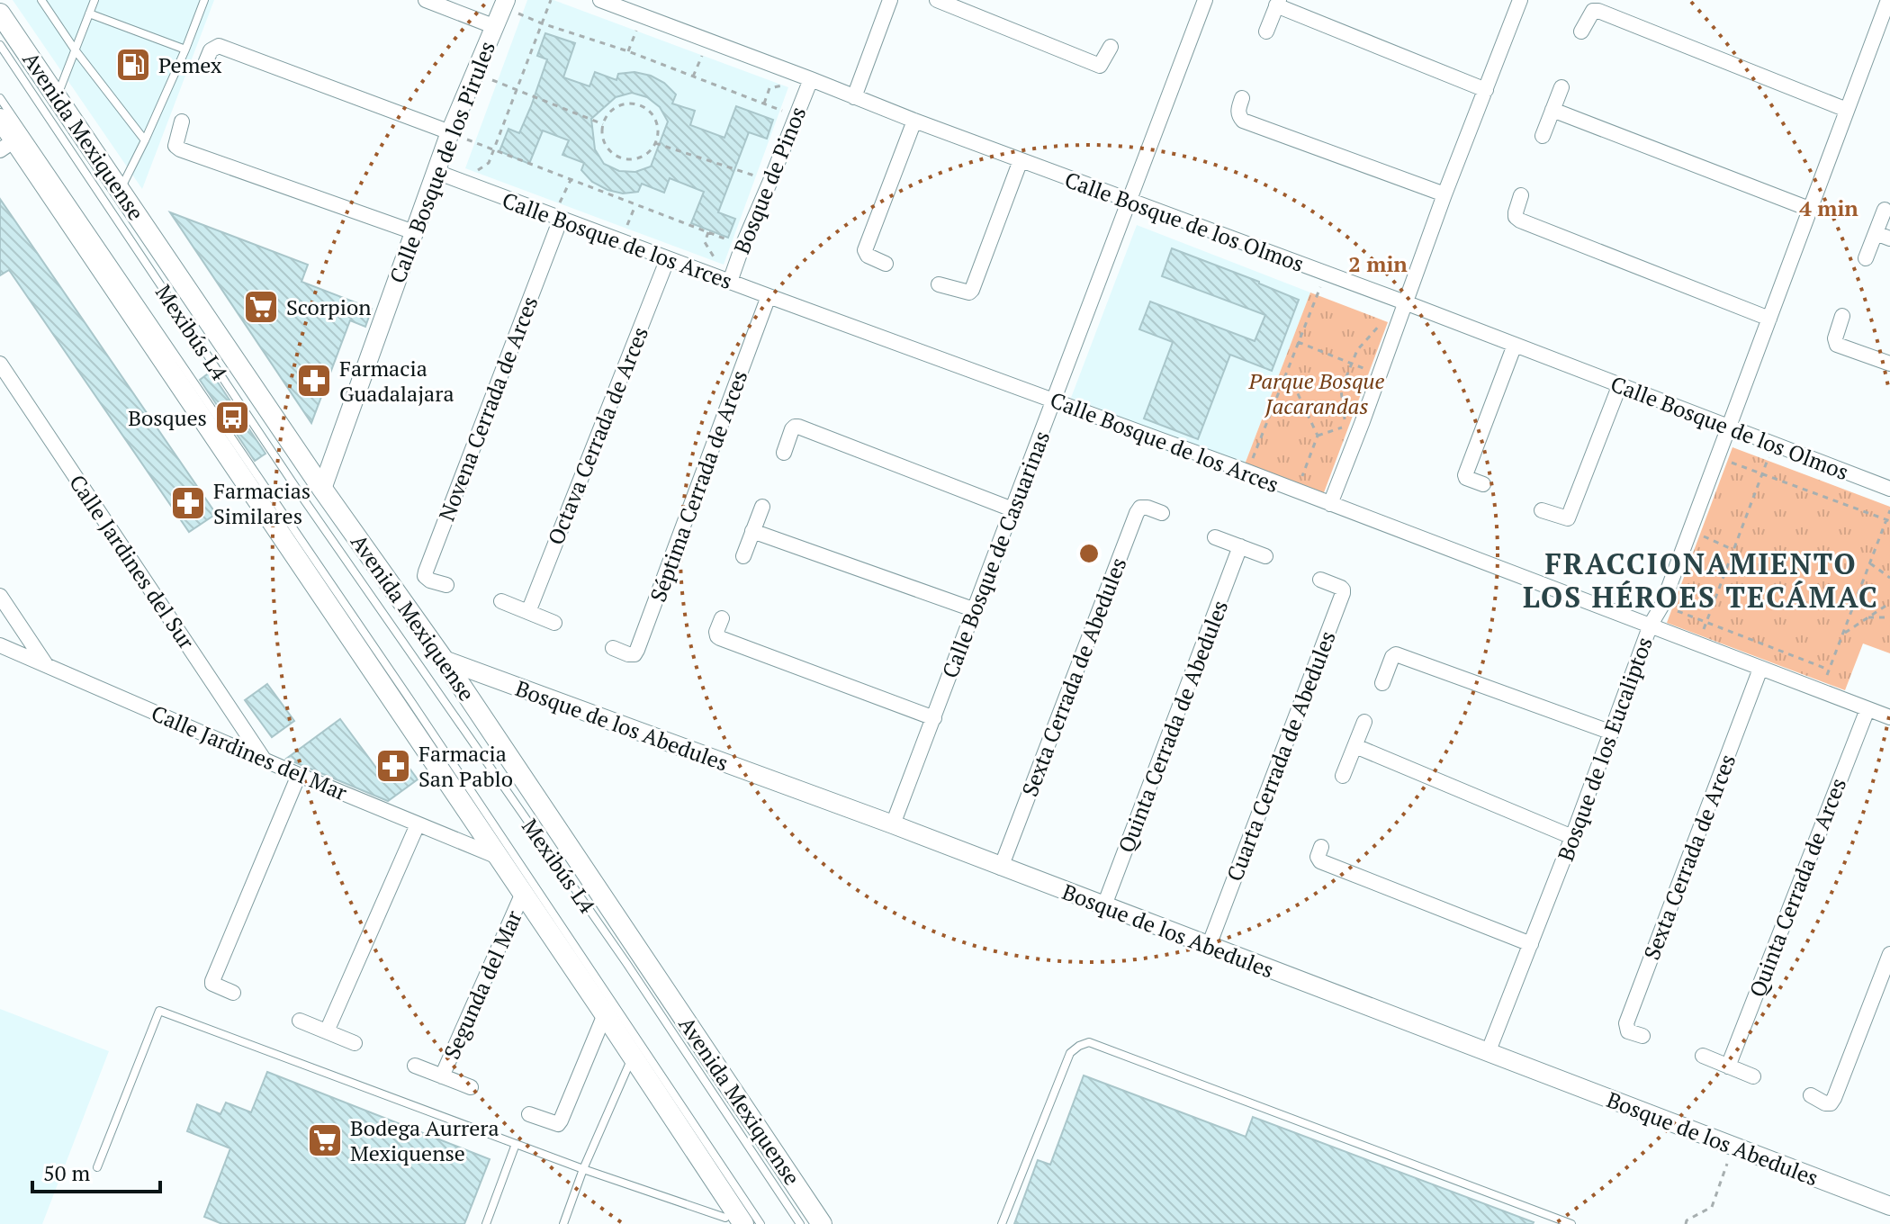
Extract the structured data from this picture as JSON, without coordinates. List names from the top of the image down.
{
  "streets": {
    "main road": ["Avenida Mexiquense"],
    "street": [
      "Calle Bosque de los Pirules",
      "Bosque de Pinos",
      "Calle Bosque de los Olmos",
      "Calle Bosque de los Arces",
      "Novena Cerrada de Arces",
      "Octava Cerrada de Arces",
      "Séptima Cerrada de Arces",
      "Calle Bosque de Casuarinas",
      "Calle Jardines del Sur",
      "Sexta Cerrada de Abedules",
      "Bosque de los Abedules",
      "Quinta Cerrada de Abedules",
      "Bosque de los Eucaliptos",
      "Calle Jardines del Mar",
      "Cuarta Cerrada de Abedules",
      "Sexta Cerrada de Arces",
      "Quinta Cerrada de Arces",
      "Segunda del Mar"
    ],
    "lane": ["Mexibús L4"]
  },
  "crossings": [
    ["Avenida Mexiquense", "Calle Bosque de los Pirules"],
    ["Avenida Mexiquense", "Bosque de los Abedules"],
    ["Calle Bosque de los Pirules", "Calle Bosque de los Arces"],
    ["Bosque de Pinos", "Calle Bosque de los Olmos"],
    ["Bosque de Pinos", "Calle Bosque de los Arces"],
    ["Calle Bosque de los Olmos", "Calle Bosque de Casuarinas"],
    ["Calle Bosque de los Olmos", "Bosque de los Eucaliptos"],
    ["Calle Bosque de los Arces", "Novena Cerrada de Arces"],
    ["Calle Bosque de los Arces", "Octava Cerrada de Arces"],
    ["Calle Bosque de los Arces", "Séptima Cerrada de Arces"],
    ["Calle Bosque de los Arces", "Calle Bosque de Casuarinas"],
    ["Calle Bosque de los Arces", "Bosque de los Eucaliptos"],
    ["Calle Bosque de los Arces", "Sexta Cerrada de Arces"],
    ["Calle Bosque de los Arces", "Quinta Cerrada de Arces"],
    ["Calle Bosque de Casuarinas", "Bosque de los Abedules"],
    ["Calle Jardines del Sur", "Calle Jardines del Mar"],
    ["Sexta Cerrada de Abedules", "Bosque de los Abedules"],
    ["Bosque de los Abedules", "Quinta Cerrada de Abedules"],
    ["Bosque de los Abedules", "Bosque de los Eucaliptos"],
    ["Bosque de los Abedules", "Cuarta Cerrada de Abedules"]
  ],
  "districts": ["FRACCIONAMIENTO LOS HÉROES TECÁMAC"],
  "parks": ["Parque Bosque Jacarandas"],
  "places": {
    "fuel station": ["Pemex"],
    "supermarket": ["Scorpion", "Bodega Aurrera Mexiquense"],
    "pharmacy": ["Farmacia Guadalajara", "Farmacias Similares", "Farmacia San Pablo"],
    "bus stop": ["Bosques"]
  },
  "scale_bar": "50 m",
  "rings": ["4 min", "2 min"]
}
